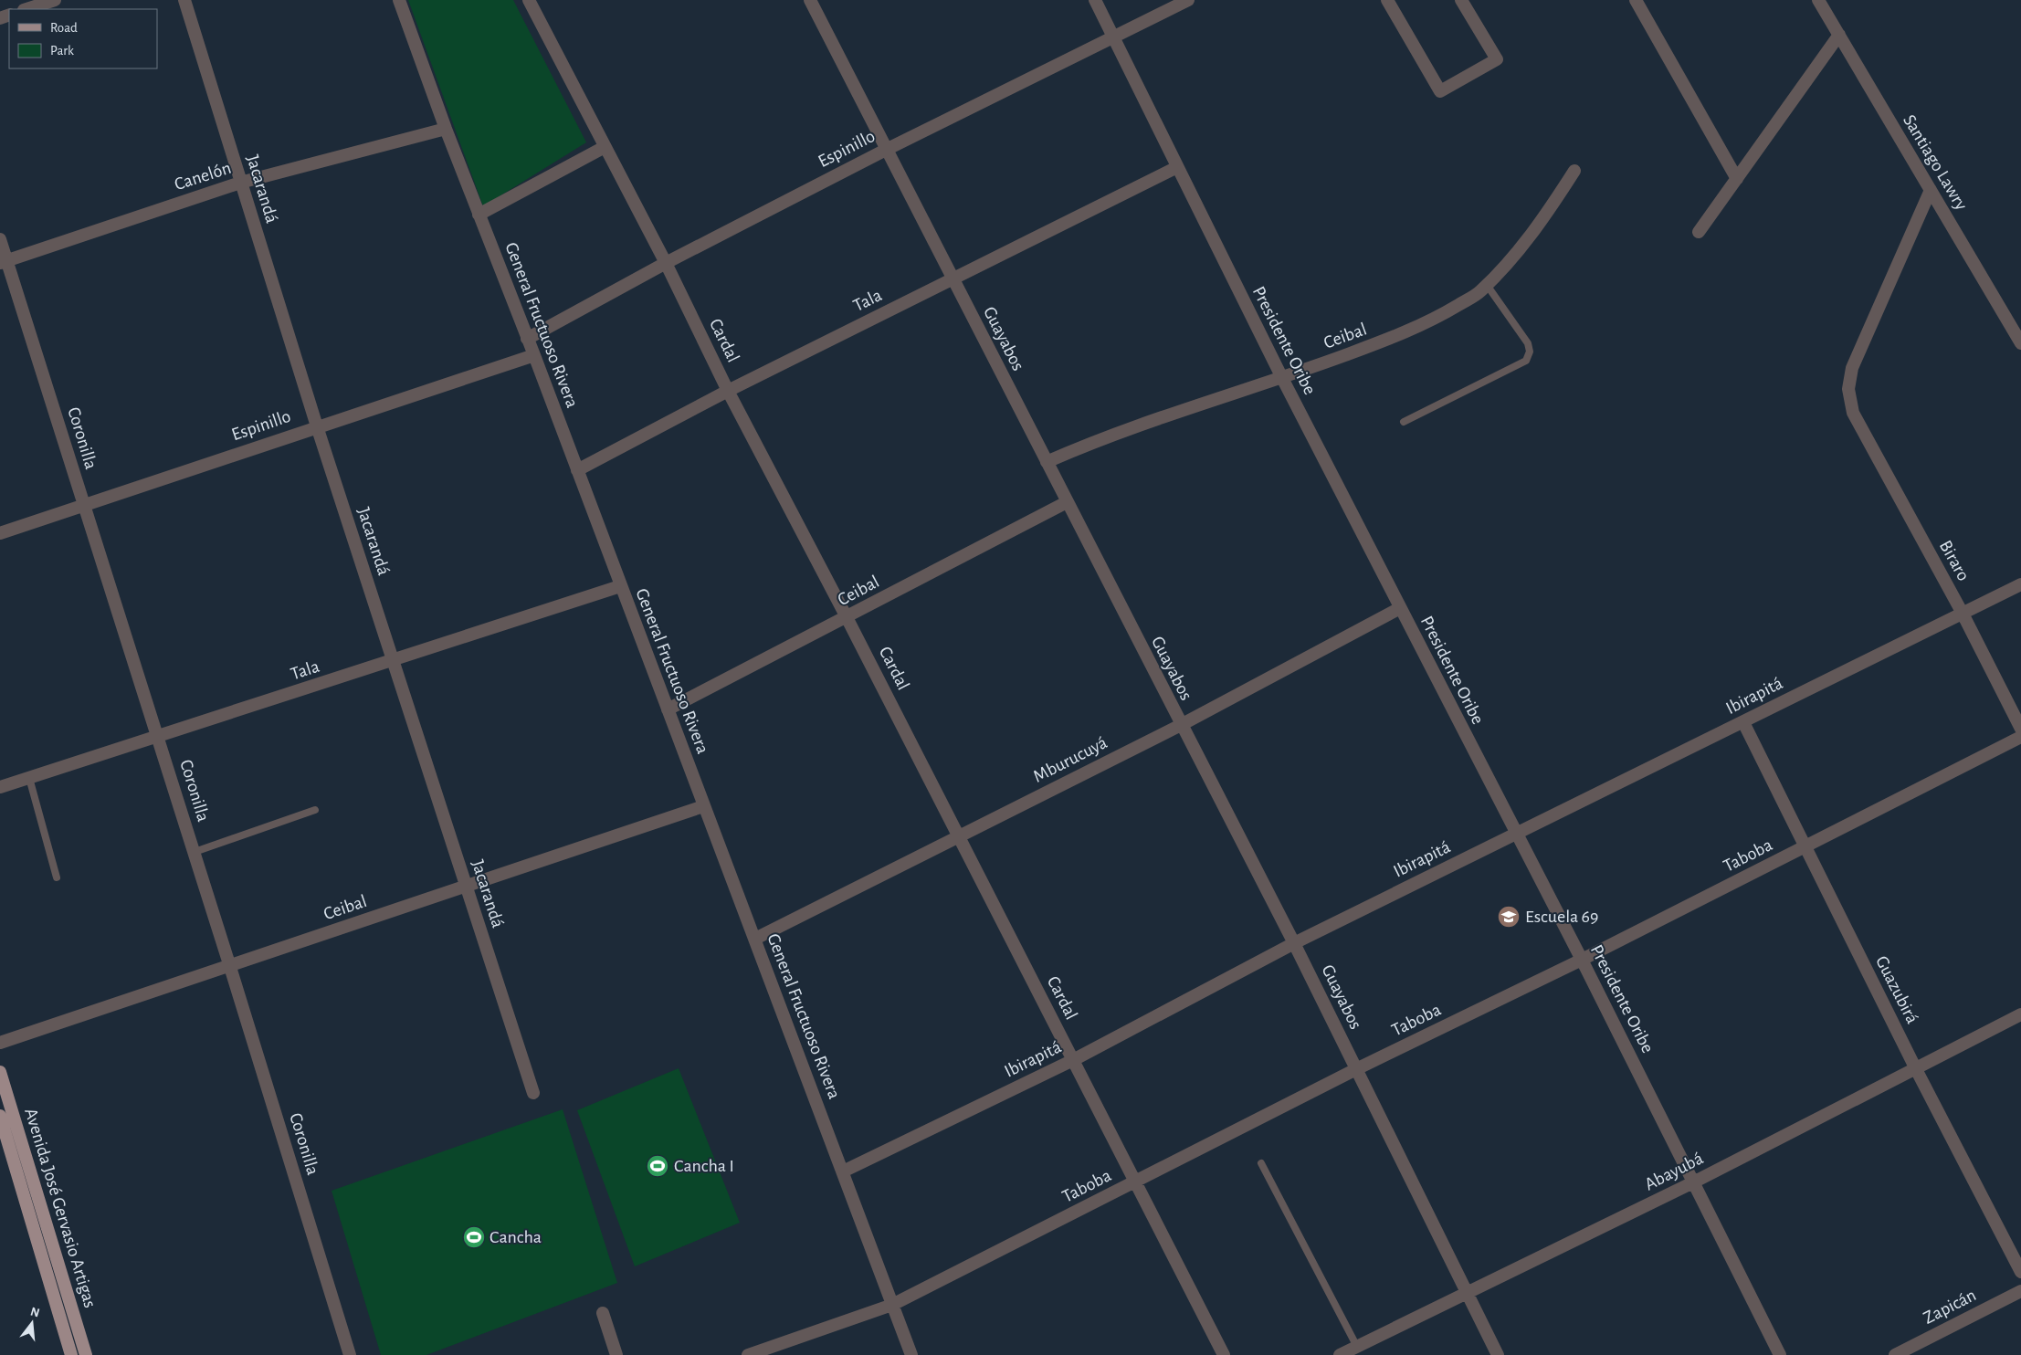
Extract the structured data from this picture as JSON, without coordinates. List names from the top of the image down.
{
  "streets": {
    "main road": ["Avenida José Gervasio Artigas"],
    "street": [
      "Espinillo",
      "Santiago Lawry",
      "Canelón",
      "Jacarandá",
      "Tala",
      "General Fructuoso Rivera",
      "Ceibal",
      "Guayabos",
      "Cardal",
      "Presidente Oribe",
      "Coronilla",
      "Biraro",
      "Ibirapitá",
      "Mburucuyá",
      "Taboba",
      "Guazubirá",
      "Abayubá",
      "Zapicán"
    ]
  },
  "crossings": [
    ["Espinillo", "Jacarandá"],
    ["Espinillo", "General Fructuoso Rivera"],
    ["Espinillo", "Guayabos"],
    ["Espinillo", "Cardal"],
    ["Espinillo", "Presidente Oribe"],
    ["Espinillo", "Coronilla"],
    ["Santiago Lawry", "Biraro"],
    ["Canelón", "Jacarandá"],
    ["Canelón", "General Fructuoso Rivera"],
    ["Canelón", "Coronilla"],
    ["Jacarandá", "Tala"],
    ["Jacarandá", "Ceibal"],
    ["Tala", "General Fructuoso Rivera"],
    ["Tala", "Guayabos"],
    ["Tala", "Cardal"],
    ["Tala", "Presidente Oribe"],
    ["Tala", "Coronilla"],
    ["General Fructuoso Rivera", "Ceibal"],
    ["General Fructuoso Rivera", "Ibirapitá"],
    ["General Fructuoso Rivera", "Mburucuyá"],
    ["General Fructuoso Rivera", "Taboba"],
    ["Ceibal", "Guayabos"],
    ["Ceibal", "Cardal"],
    ["Ceibal", "Presidente Oribe"],
    ["Ceibal", "Coronilla"],
    ["Guayabos", "Ibirapitá"],
    ["Guayabos", "Mburucuyá"],
    ["Guayabos", "Taboba"],
    ["Guayabos", "Abayubá"],
    ["Cardal", "Ibirapitá"],
    ["Cardal", "Mburucuyá"],
    ["Cardal", "Taboba"],
    ["Presidente Oribe", "Ibirapitá"],
    ["Presidente Oribe", "Mburucuyá"],
    ["Presidente Oribe", "Taboba"],
    ["Presidente Oribe", "Abayubá"],
    ["Biraro", "Ibirapitá"],
    ["Ibirapitá", "Guazubirá"],
    ["Taboba", "Guazubirá"],
    ["Guazubirá", "Abayubá"]
  ],
  "places": {
    "school or university": ["Escuela 69"],
    "sports": ["Cancha I", "Cancha"]
  },
  "legend": ["Road", "Park"],
  "north": "top"
}
